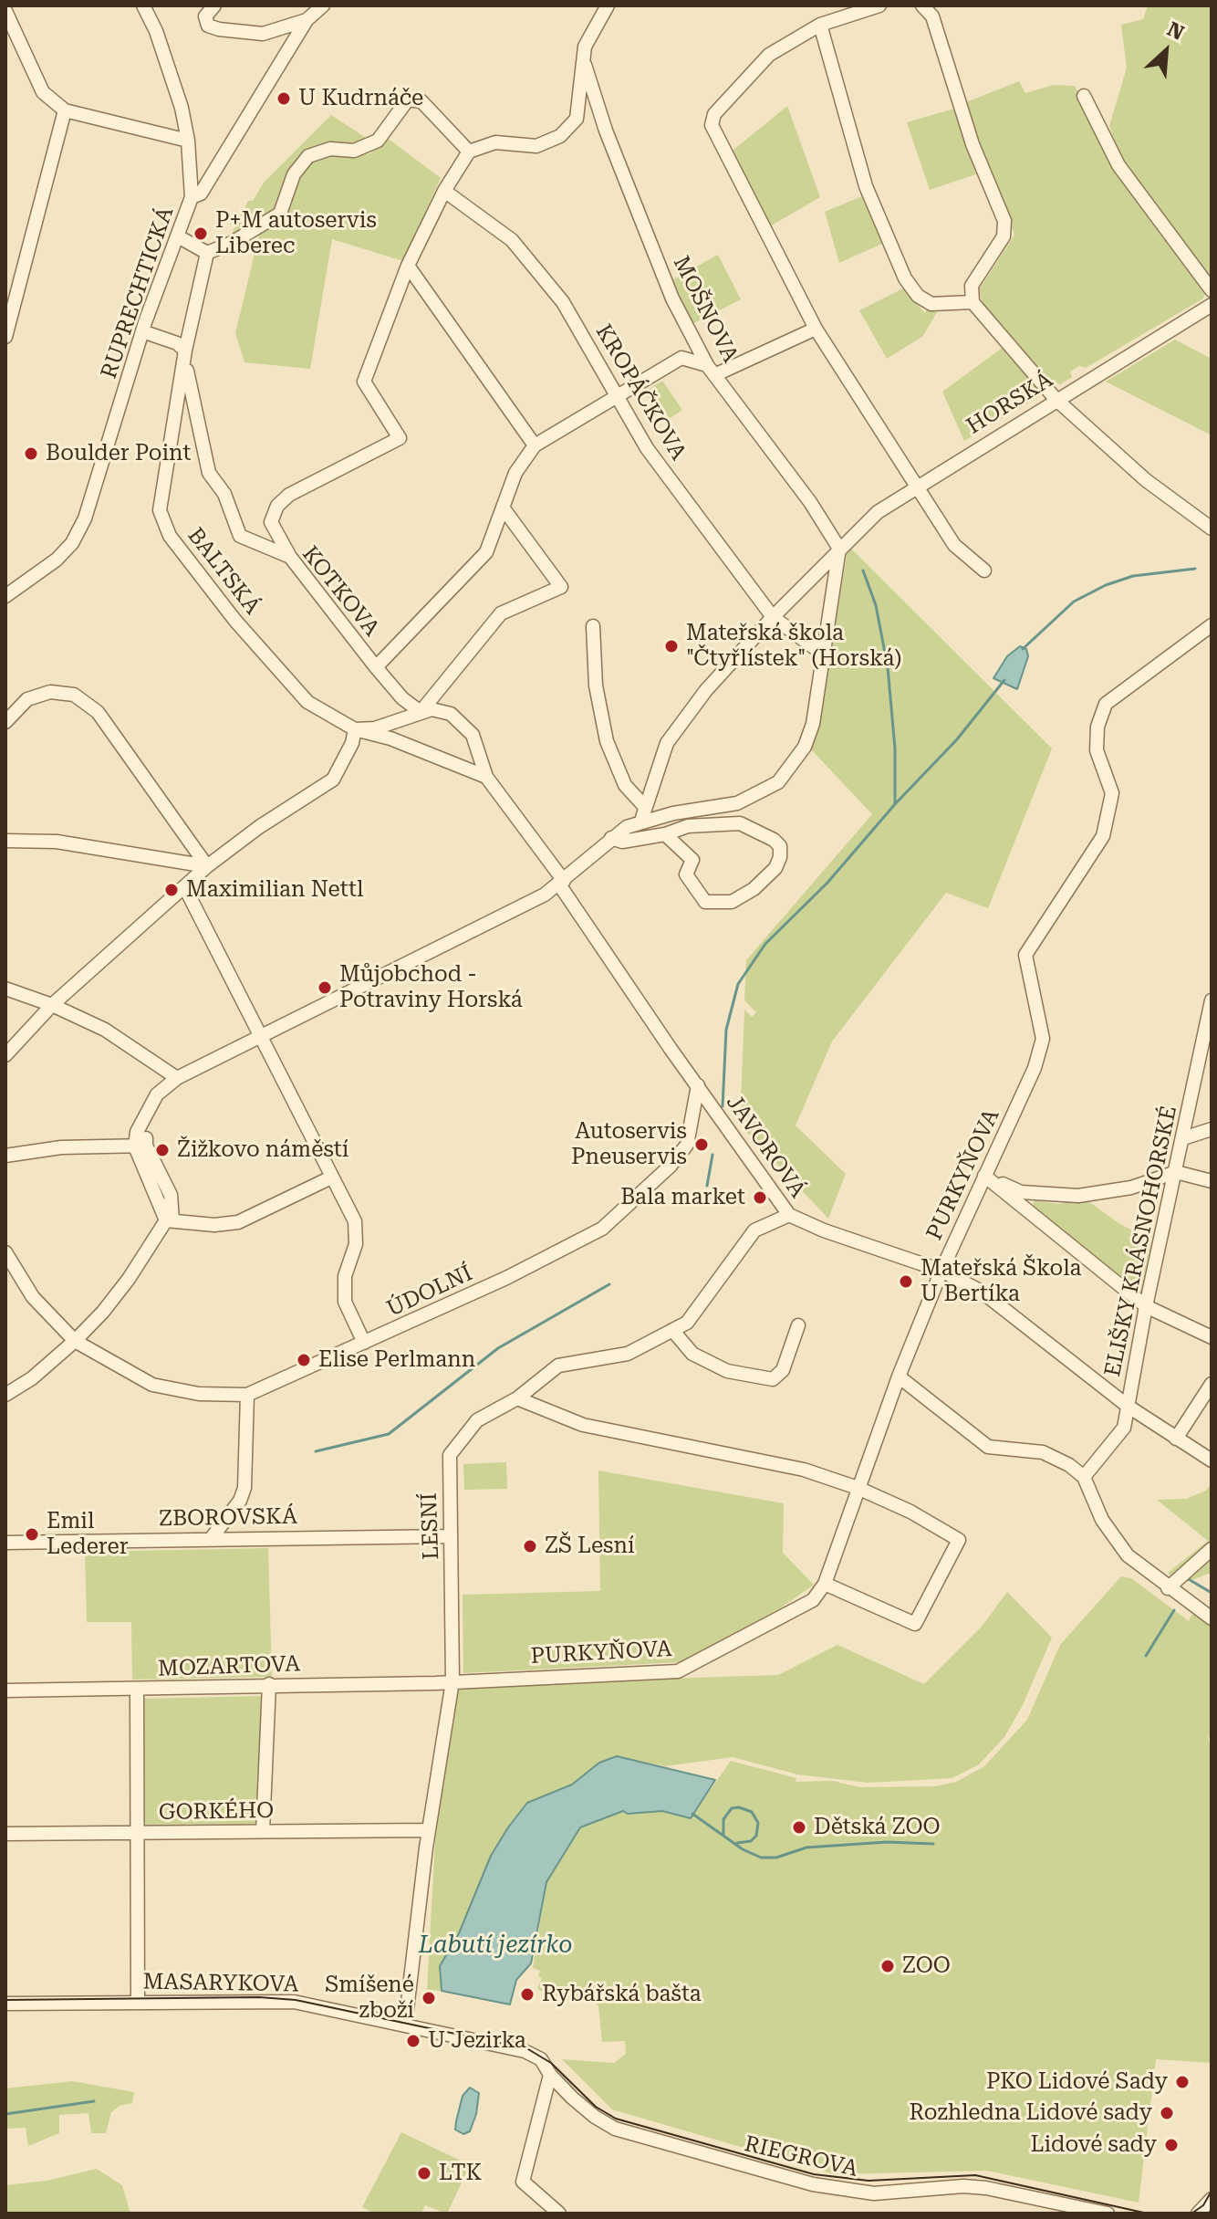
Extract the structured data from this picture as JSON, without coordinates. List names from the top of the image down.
{
  "streets": {
    "street": [
      "RUPRECHTICKÁ",
      "MOŠNOVA",
      "KROPÁČKOVA",
      "HORSKÁ",
      "BALTSKÁ",
      "KOTKOVA",
      "JAVOROVÁ",
      "PURKYŇOVA",
      "ELIŠKY KRÁSNOHORSKÉ",
      "ÚDOLNÍ",
      "ZBOROVSKÁ",
      "LESNÍ",
      "MOZARTOVA",
      "GORKÉHO",
      "MASARYKOVA",
      "RIEGROVA"
    ]
  },
  "crossings": [
    ["MOŠNOVA", "HORSKÁ"],
    ["KROPÁČKOVA", "HORSKÁ"],
    ["BALTSKÁ", "KOTKOVA"],
    ["JAVOROVÁ", "PURKYŇOVA"],
    ["JAVOROVÁ", "ELIŠKY KRÁSNOHORSKÉ"],
    ["JAVOROVÁ", "ÚDOLNÍ"],
    ["JAVOROVÁ", "LESNÍ"],
    ["PURKYŇOVA", "LESNÍ"],
    ["PURKYŇOVA", "MOZARTOVA"],
    ["ZBOROVSKÁ", "LESNÍ"],
    ["LESNÍ", "MOZARTOVA"],
    ["LESNÍ", "GORKÉHO"],
    ["LESNÍ", "MASARYKOVA"],
    ["MASARYKOVA", "RIEGROVA"]
  ],
  "water": ["Labutí jezírko"],
  "places": [
    "U Kudrnáče",
    "P+M autoservis Liberec",
    "Boulder Point",
    "Mateřská škola \"Čtyřlístek\" (Horská)",
    "Maximilian Nettl",
    "Můjobchod - Potraviny Horská",
    "Autoservis Pneuservis",
    "Žižkovo náměstí",
    "Bala market",
    "Mateřská Škola U Bertíka",
    "Elise Perlmann",
    "Emil Lederer",
    "ZŠ Lesní",
    "Dětská ZOO",
    "ZOO",
    "Rybářská bašta",
    "Smíšené zboží",
    "U Jezirka",
    "PKO Lidové Sady",
    "Rozhledna Lidové sady",
    "Lidové sady",
    "LTK"
  ],
  "north": "top right"
}
